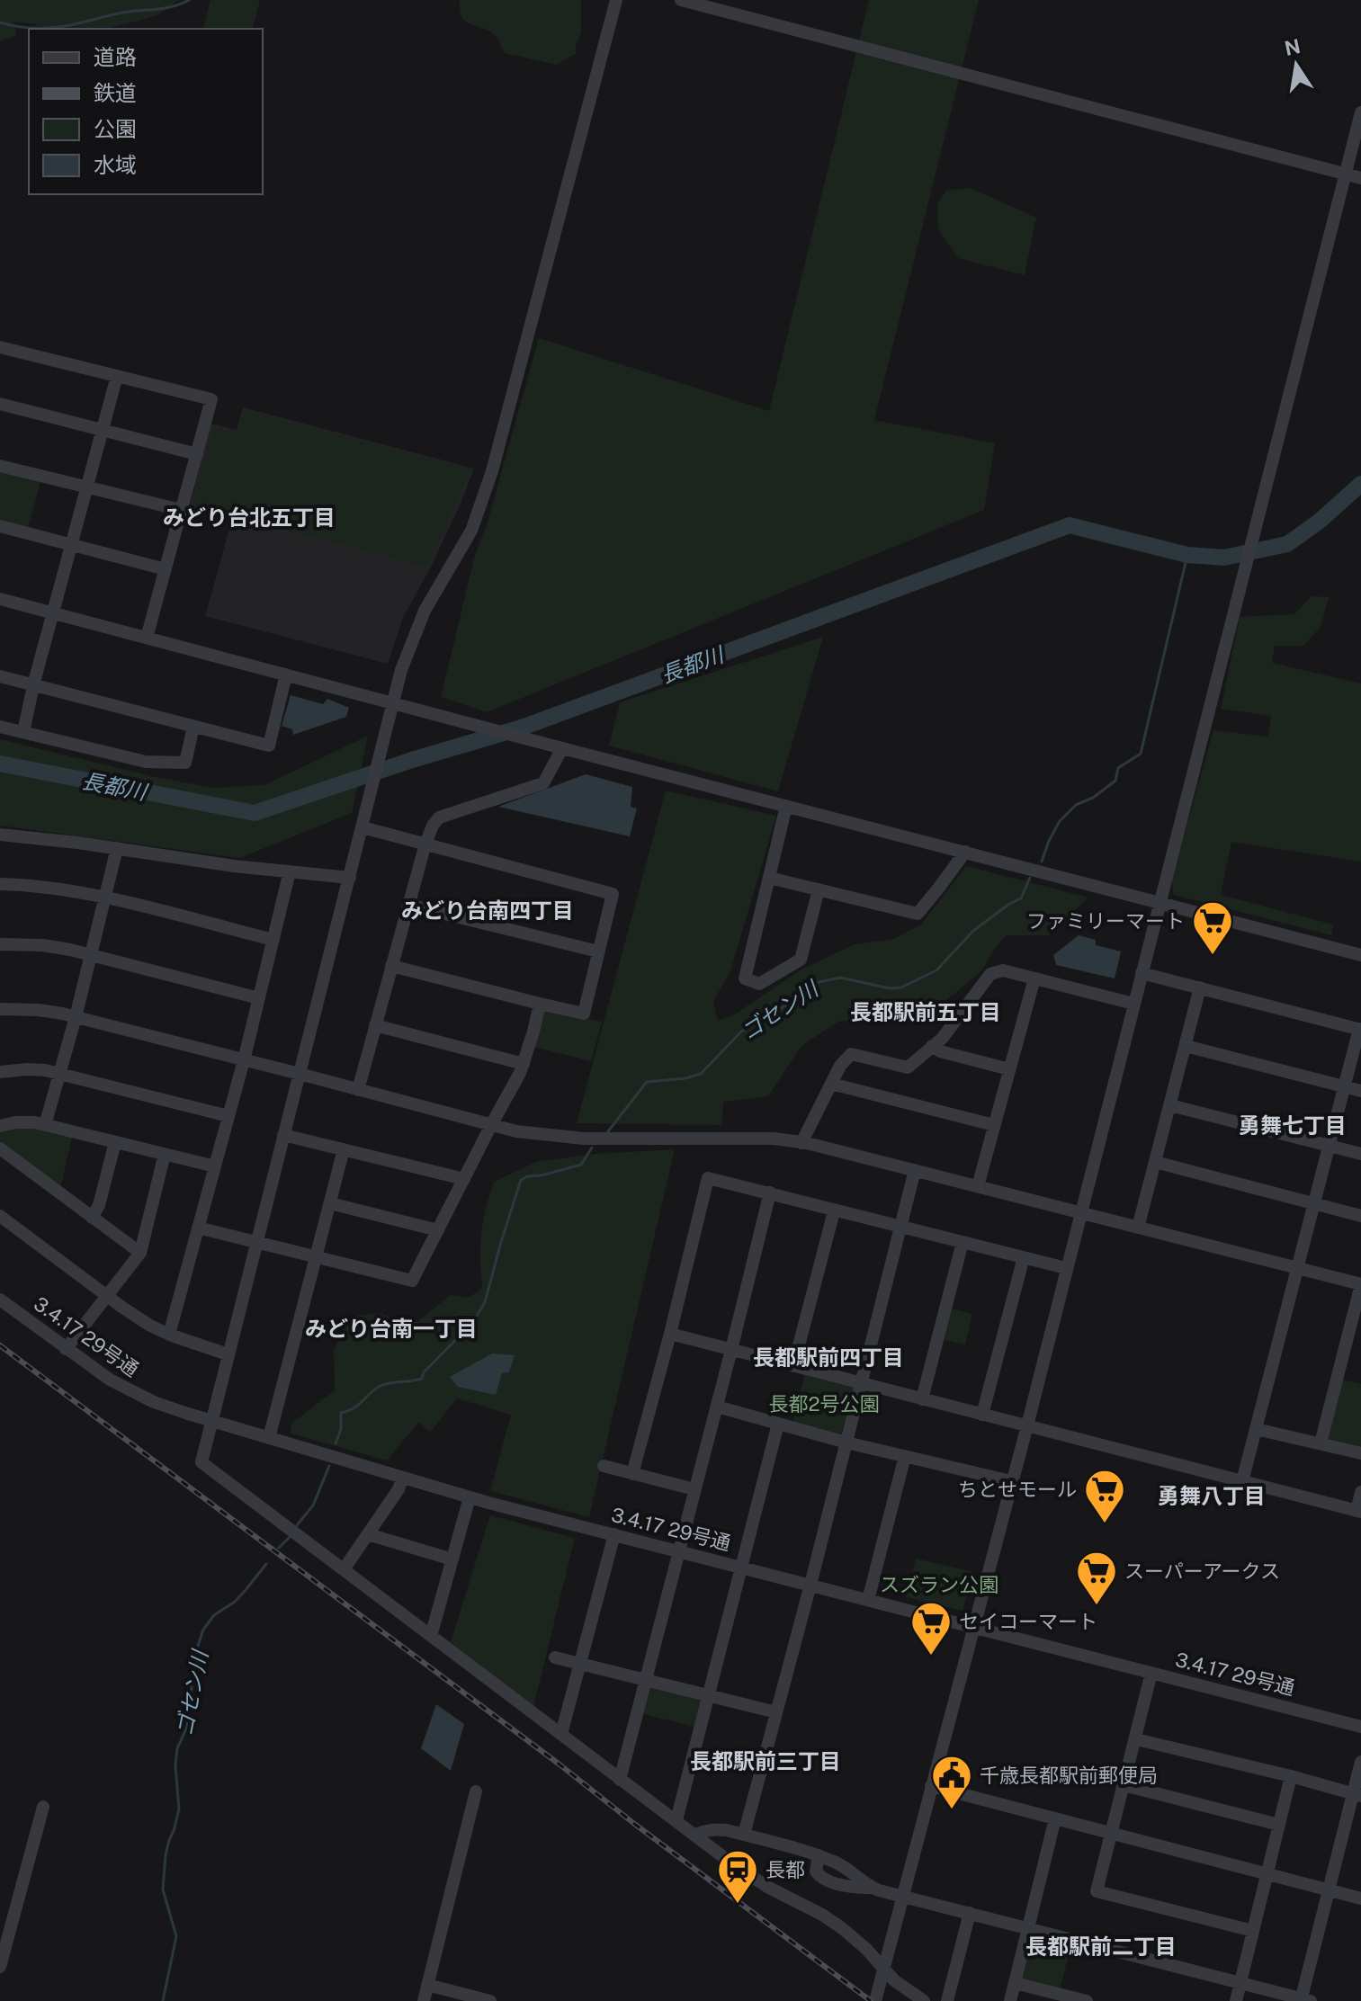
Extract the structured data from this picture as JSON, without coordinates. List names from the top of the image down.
{
  "streets": {
    "street": ["3.4.17 29号通"]
  },
  "districts": [
    "みどり台北五丁目",
    "みどり台南四丁目",
    "長都駅前五丁目",
    "勇舞七丁目",
    "みどり台南一丁目",
    "長都駅前四丁目",
    "勇舞八丁目",
    "長都駅前三丁目",
    "長都駅前二丁目"
  ],
  "water": ["長都川", "ゴセン川"],
  "parks": ["長都2号公園", "スズラン公園"],
  "places": {
    "supermarket": [
      "ファミリーマート",
      "ちとせモール",
      "スーパーアークス",
      "セイコーマート"
    ],
    "public building": ["千歳長都駅前郵便局"],
    "station": ["長都"]
  },
  "legend": [
    "道路",
    "鉄道",
    "公園",
    "水域"
  ],
  "north": "top"
}
